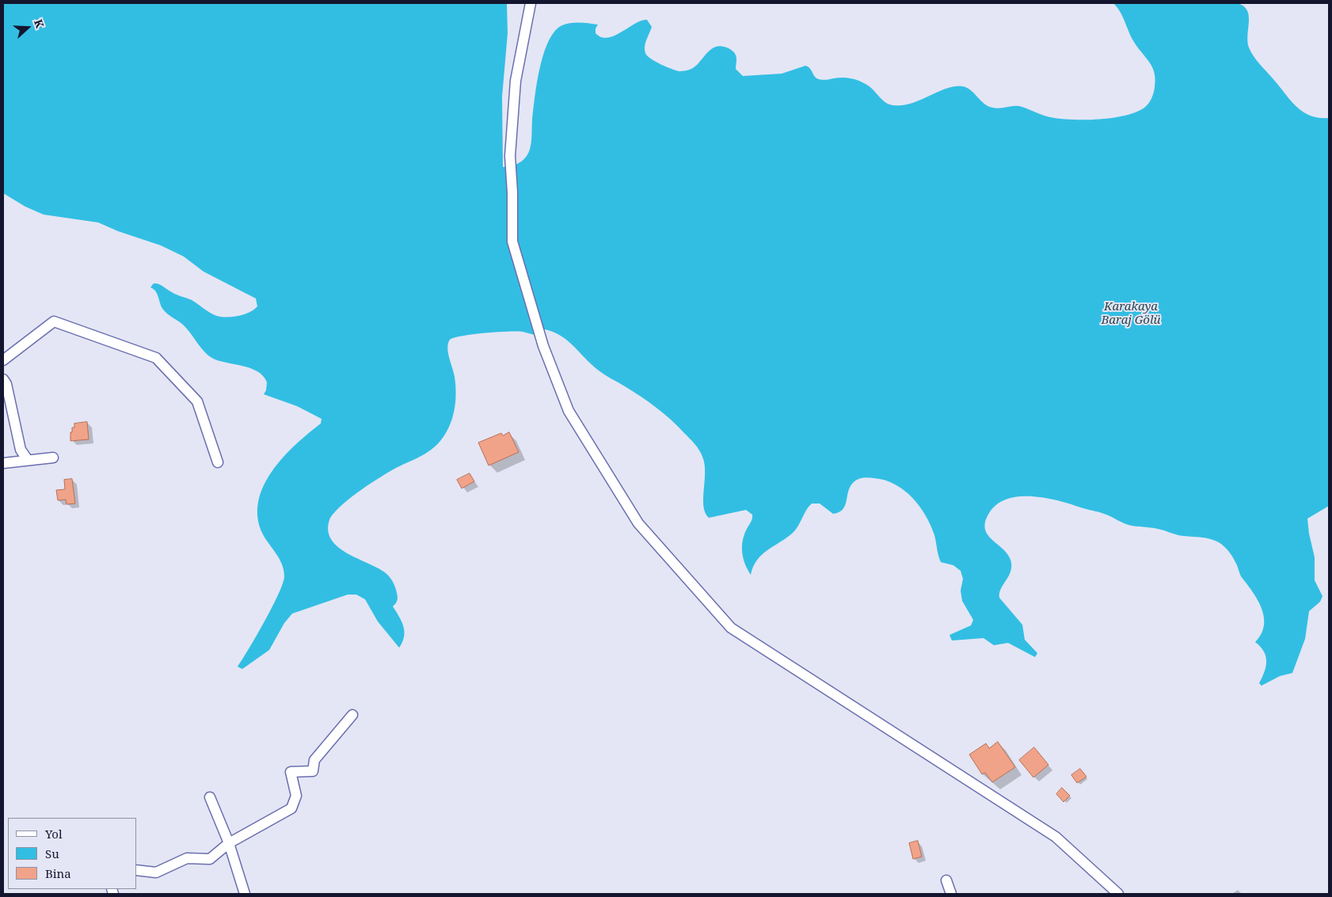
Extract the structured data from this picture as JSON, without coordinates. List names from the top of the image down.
{
  "water": ["Karakaya Baraj Gölü"],
  "legend": ["Yol", "Su", "Bina"],
  "north": "right"
}
